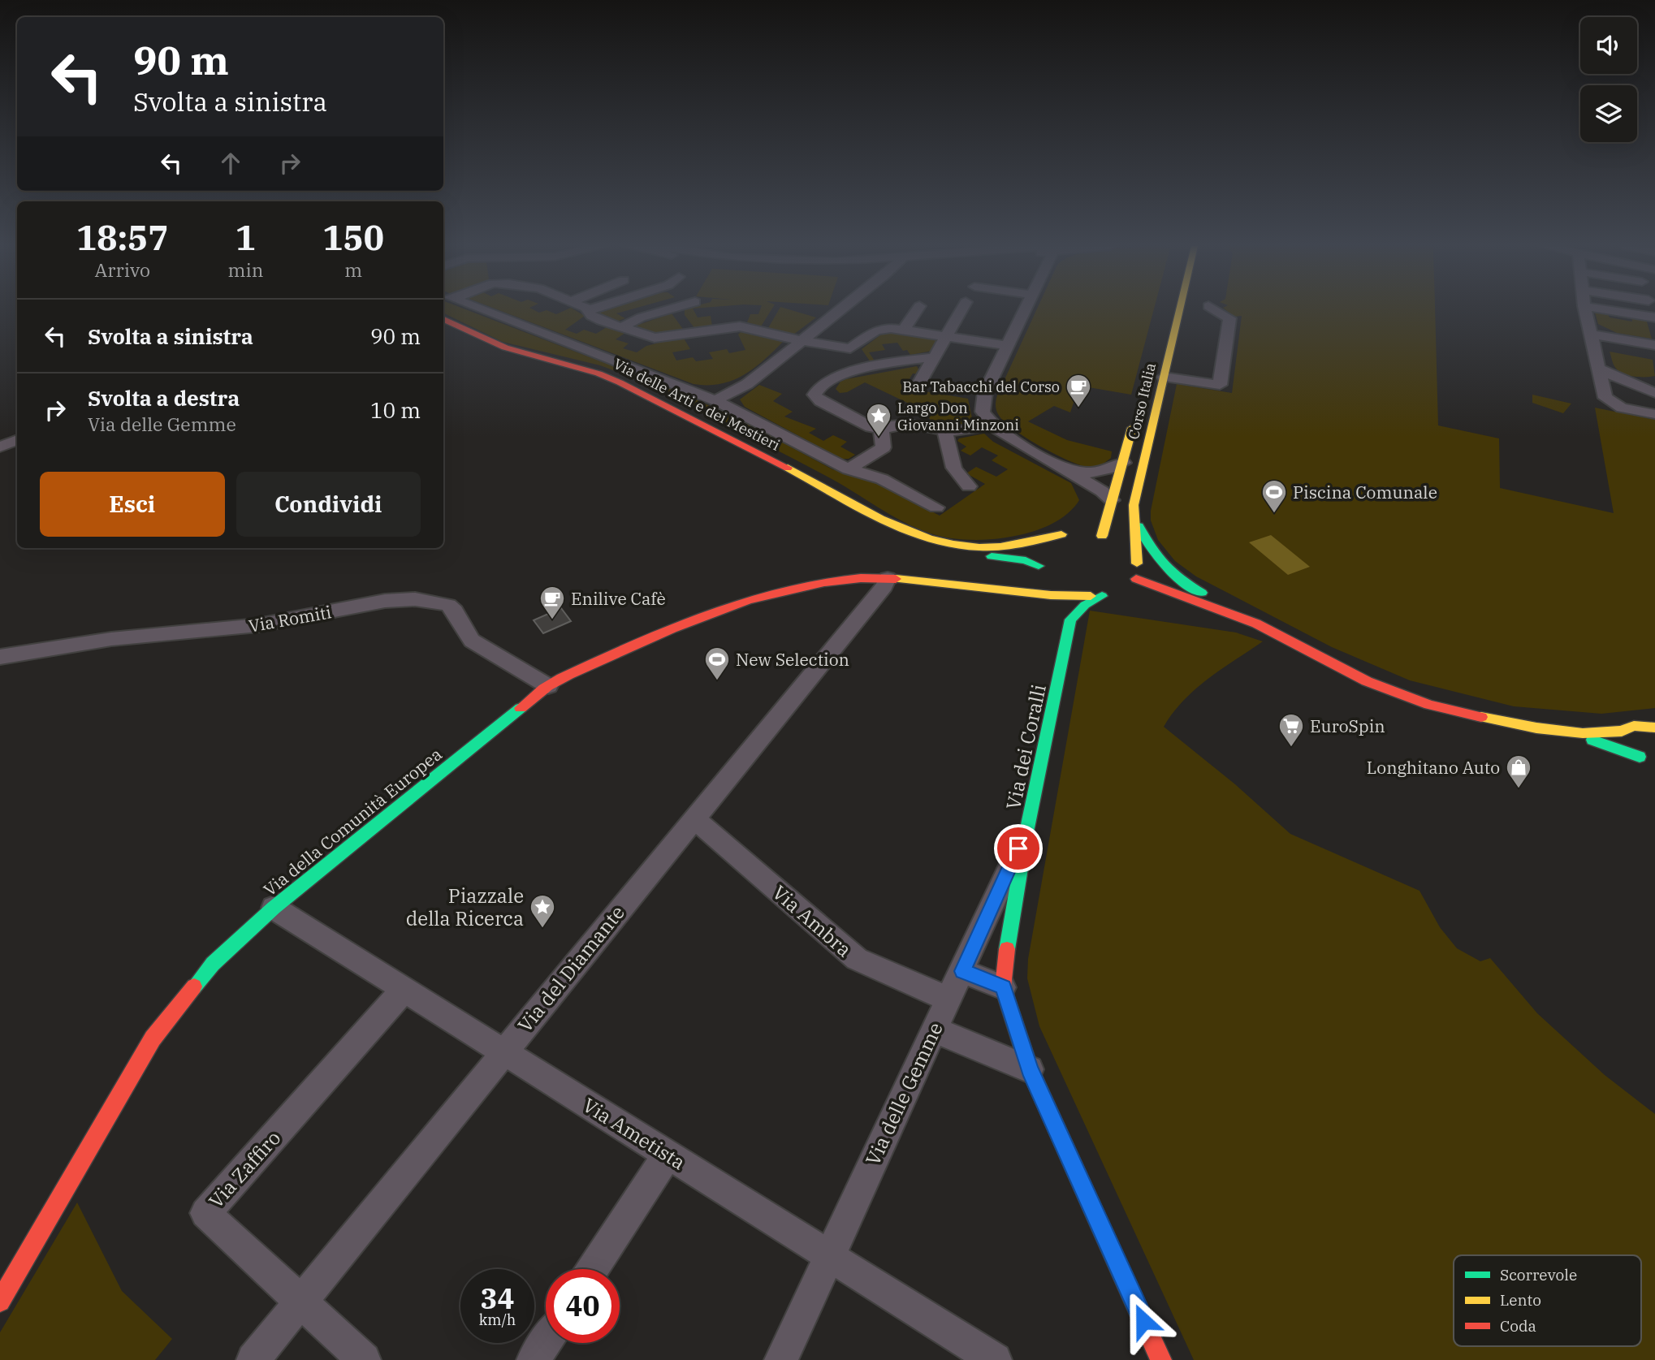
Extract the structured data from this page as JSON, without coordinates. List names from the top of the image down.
{
  "streets": {
    "street": [
      "Corso Italia",
      "Via delle Arti e dei Mestieri",
      "Via Romiti",
      "Via dei Coralli",
      "Via della Comunità Europea",
      "Via Ambra",
      "Via del Diamante",
      "Via delle Gemme",
      "Via Ametista",
      "Via Zaffiro"
    ]
  },
  "crossings": [
    ["Via Romiti", "Via della Comunità Europea"],
    ["Via dei Coralli", "Via delle Gemme"],
    ["Via della Comunità Europea", "Via del Diamante"],
    ["Via della Comunità Europea", "Via Ametista"],
    ["Via Ambra", "Via del Diamante"],
    ["Via Ambra", "Via delle Gemme"],
    ["Via del Diamante", "Via Ametista"],
    ["Via del Diamante", "Via Zaffiro"],
    ["Via delle Gemme", "Via Ametista"],
    ["Via Ametista", "Via Zaffiro"]
  ],
  "places": {
    "cafe": ["Bar Tabacchi del Corso", "Enilive Cafè"],
    "place": ["Largo Don Giovanni Minzoni", "Piazzale della Ricerca"],
    "sports": ["Piscina Comunale", "New Selection"],
    "supermarket": ["EuroSpin"],
    "shop": ["Longhitano Auto"]
  },
  "legend": ["Scorrevole", "Lento", "Coda"],
  "page": {
    "turn": ["90 m", "Svolta a sinistra"],
    "eta": [
      "18:57",
      "Arrivo",
      "1",
      "min",
      "150",
      "m"
    ],
    "list": [
      {
        "name": "Svolta a sinistra",
        "value": "90 m"
      },
      {
        "name": "Svolta a destra",
        "note": "Via delle Gemme",
        "value": "10 m"
      }
    ],
    "buttons": ["Esci", "Condividi"],
    "speed": "34 km/h",
    "limit": "40"
  }
}
